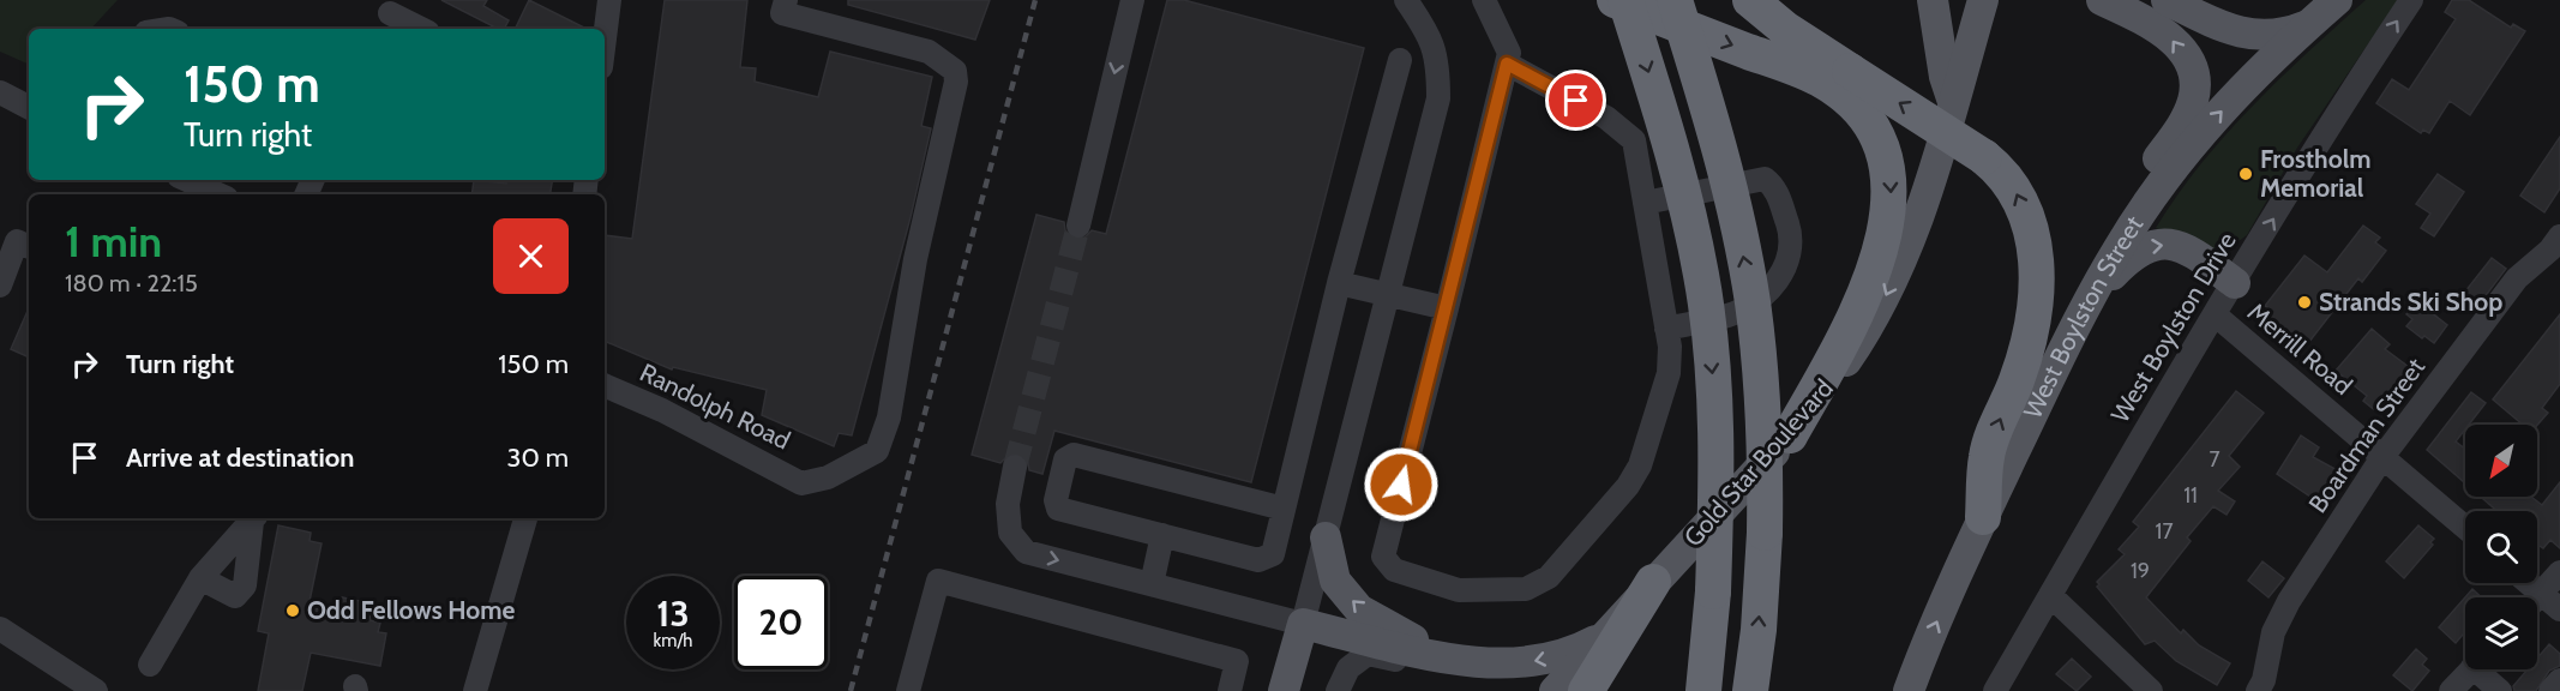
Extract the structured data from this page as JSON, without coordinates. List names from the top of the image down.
{
  "streets": {
    "main road": ["West Boylston Street", "Gold Star Boulevard"],
    "street": [
      "West Boylston Drive",
      "Merrill Road",
      "Randolph Road",
      "Boardman Street"
    ]
  },
  "crossings": [
    ["West Boylston Drive", "Merrill Road"],
    ["Merrill Road", "Boardman Street"]
  ],
  "one_way": ["West Boylston Street", "West Boylston Drive", "Gold Star Boulevard"],
  "places": ["Frostholm Memorial", "Strands Ski Shop", "Odd Fellows Home"],
  "house_numbers": [
    "7",
    "11",
    "17",
    "19"
  ],
  "north": "bottom left",
  "page": {
    "turn": ["150 m", "Turn right"],
    "heading": ["1 min", "180 m · 22:15"],
    "list": [
      {
        "name": "Turn right",
        "value": "150 m"
      },
      {
        "name": "Arrive at destination",
        "value": "30 m"
      }
    ],
    "speed": "13 km/h",
    "limit": "20"
  }
}
